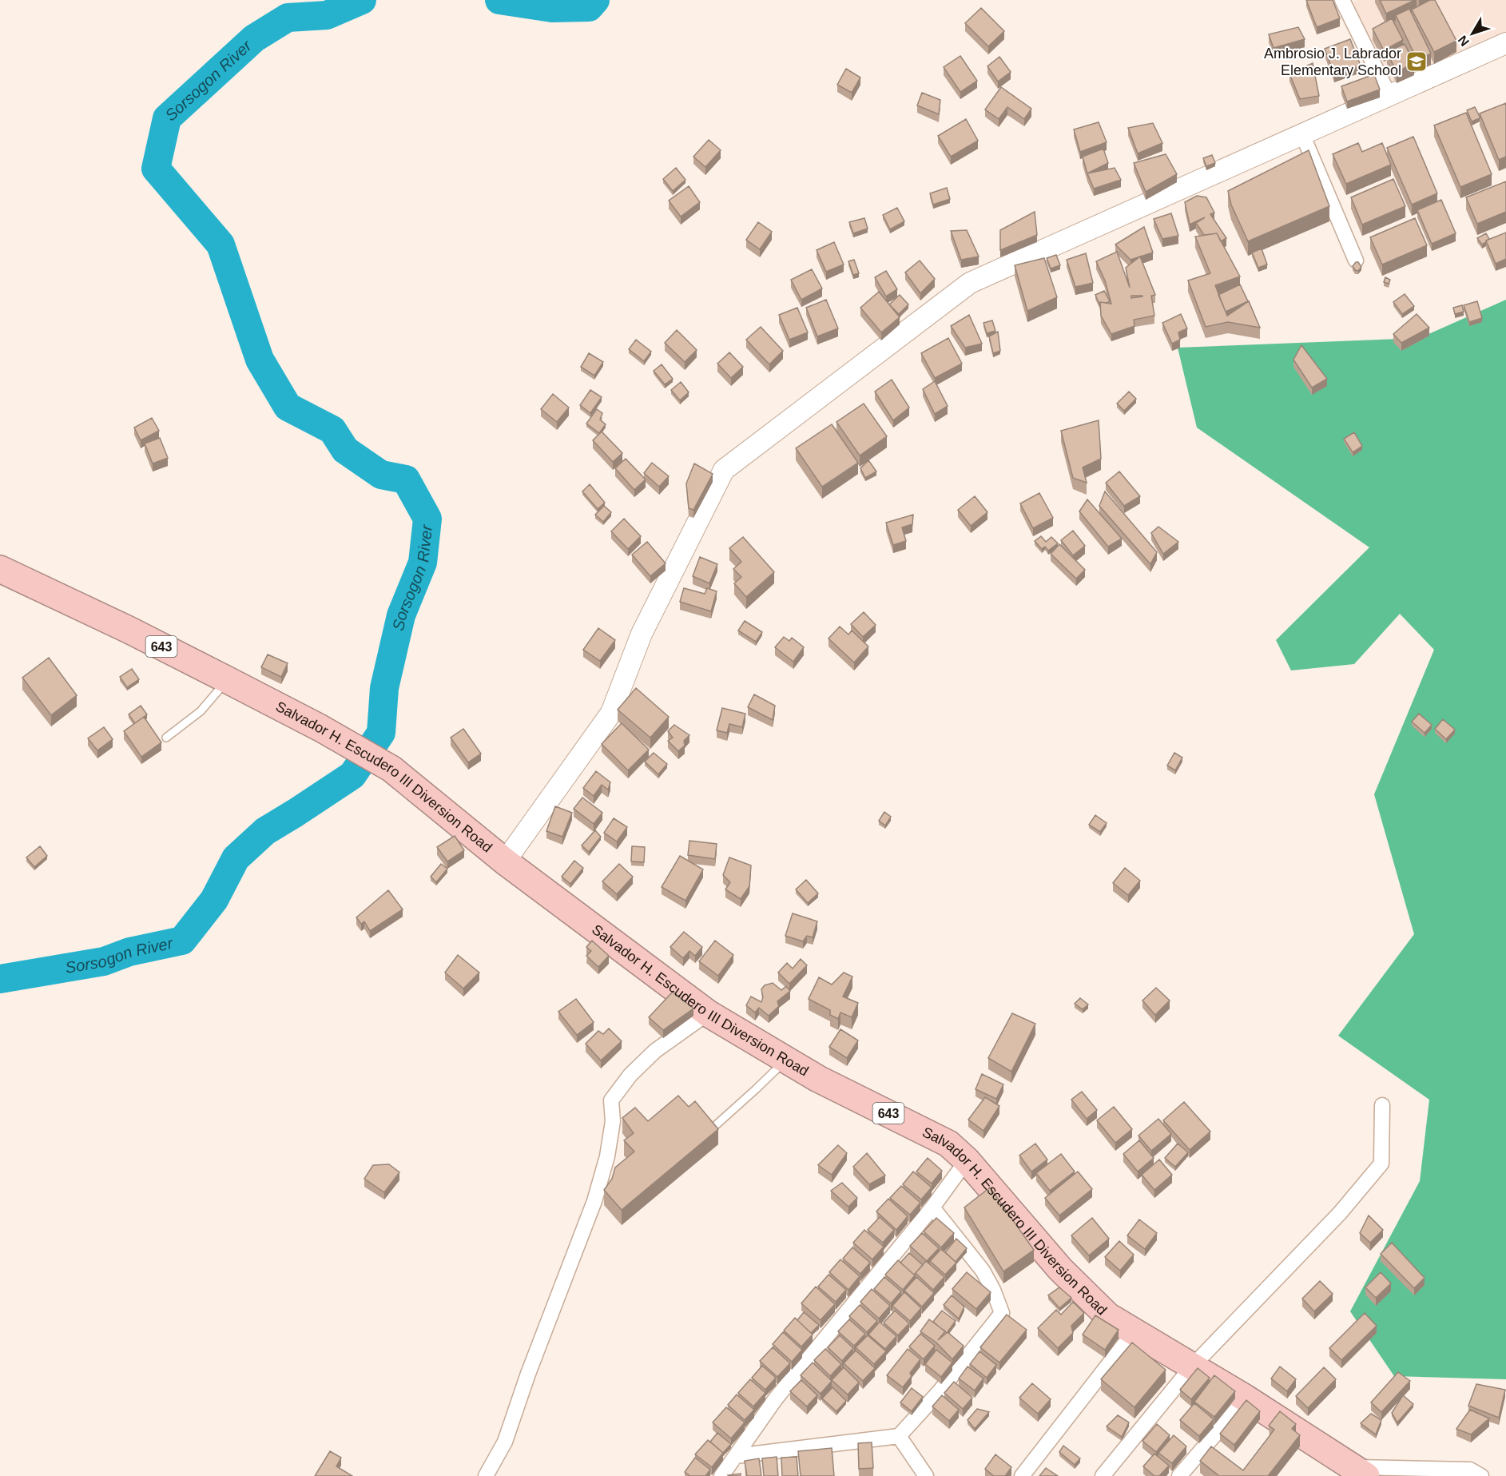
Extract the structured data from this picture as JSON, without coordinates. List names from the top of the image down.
{
  "streets": {
    "highway": ["643", "Salvador H. Escudero III Diversion Road"]
  },
  "water": ["Sorsogon River"],
  "places": {
    "school or university": ["Ambrosio J. Labrador Elementary School"]
  },
  "north": "bottom left"
}
